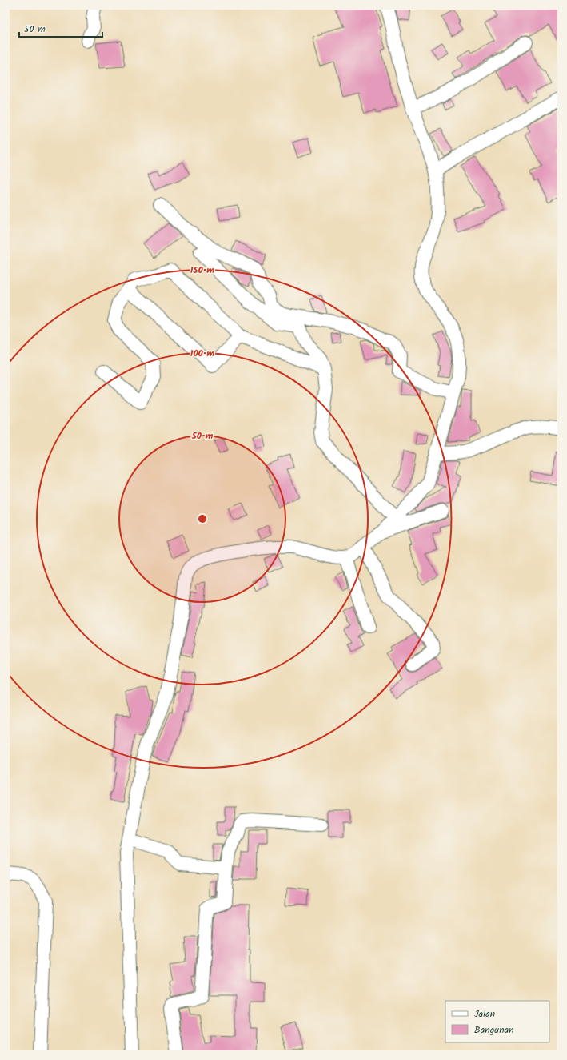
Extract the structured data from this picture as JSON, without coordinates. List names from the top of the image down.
{
  "legend": ["Jalan", "Bangunan"],
  "scale_bar": "50 m",
  "rings": ["150 m", "100 m", "50 m"]
}
